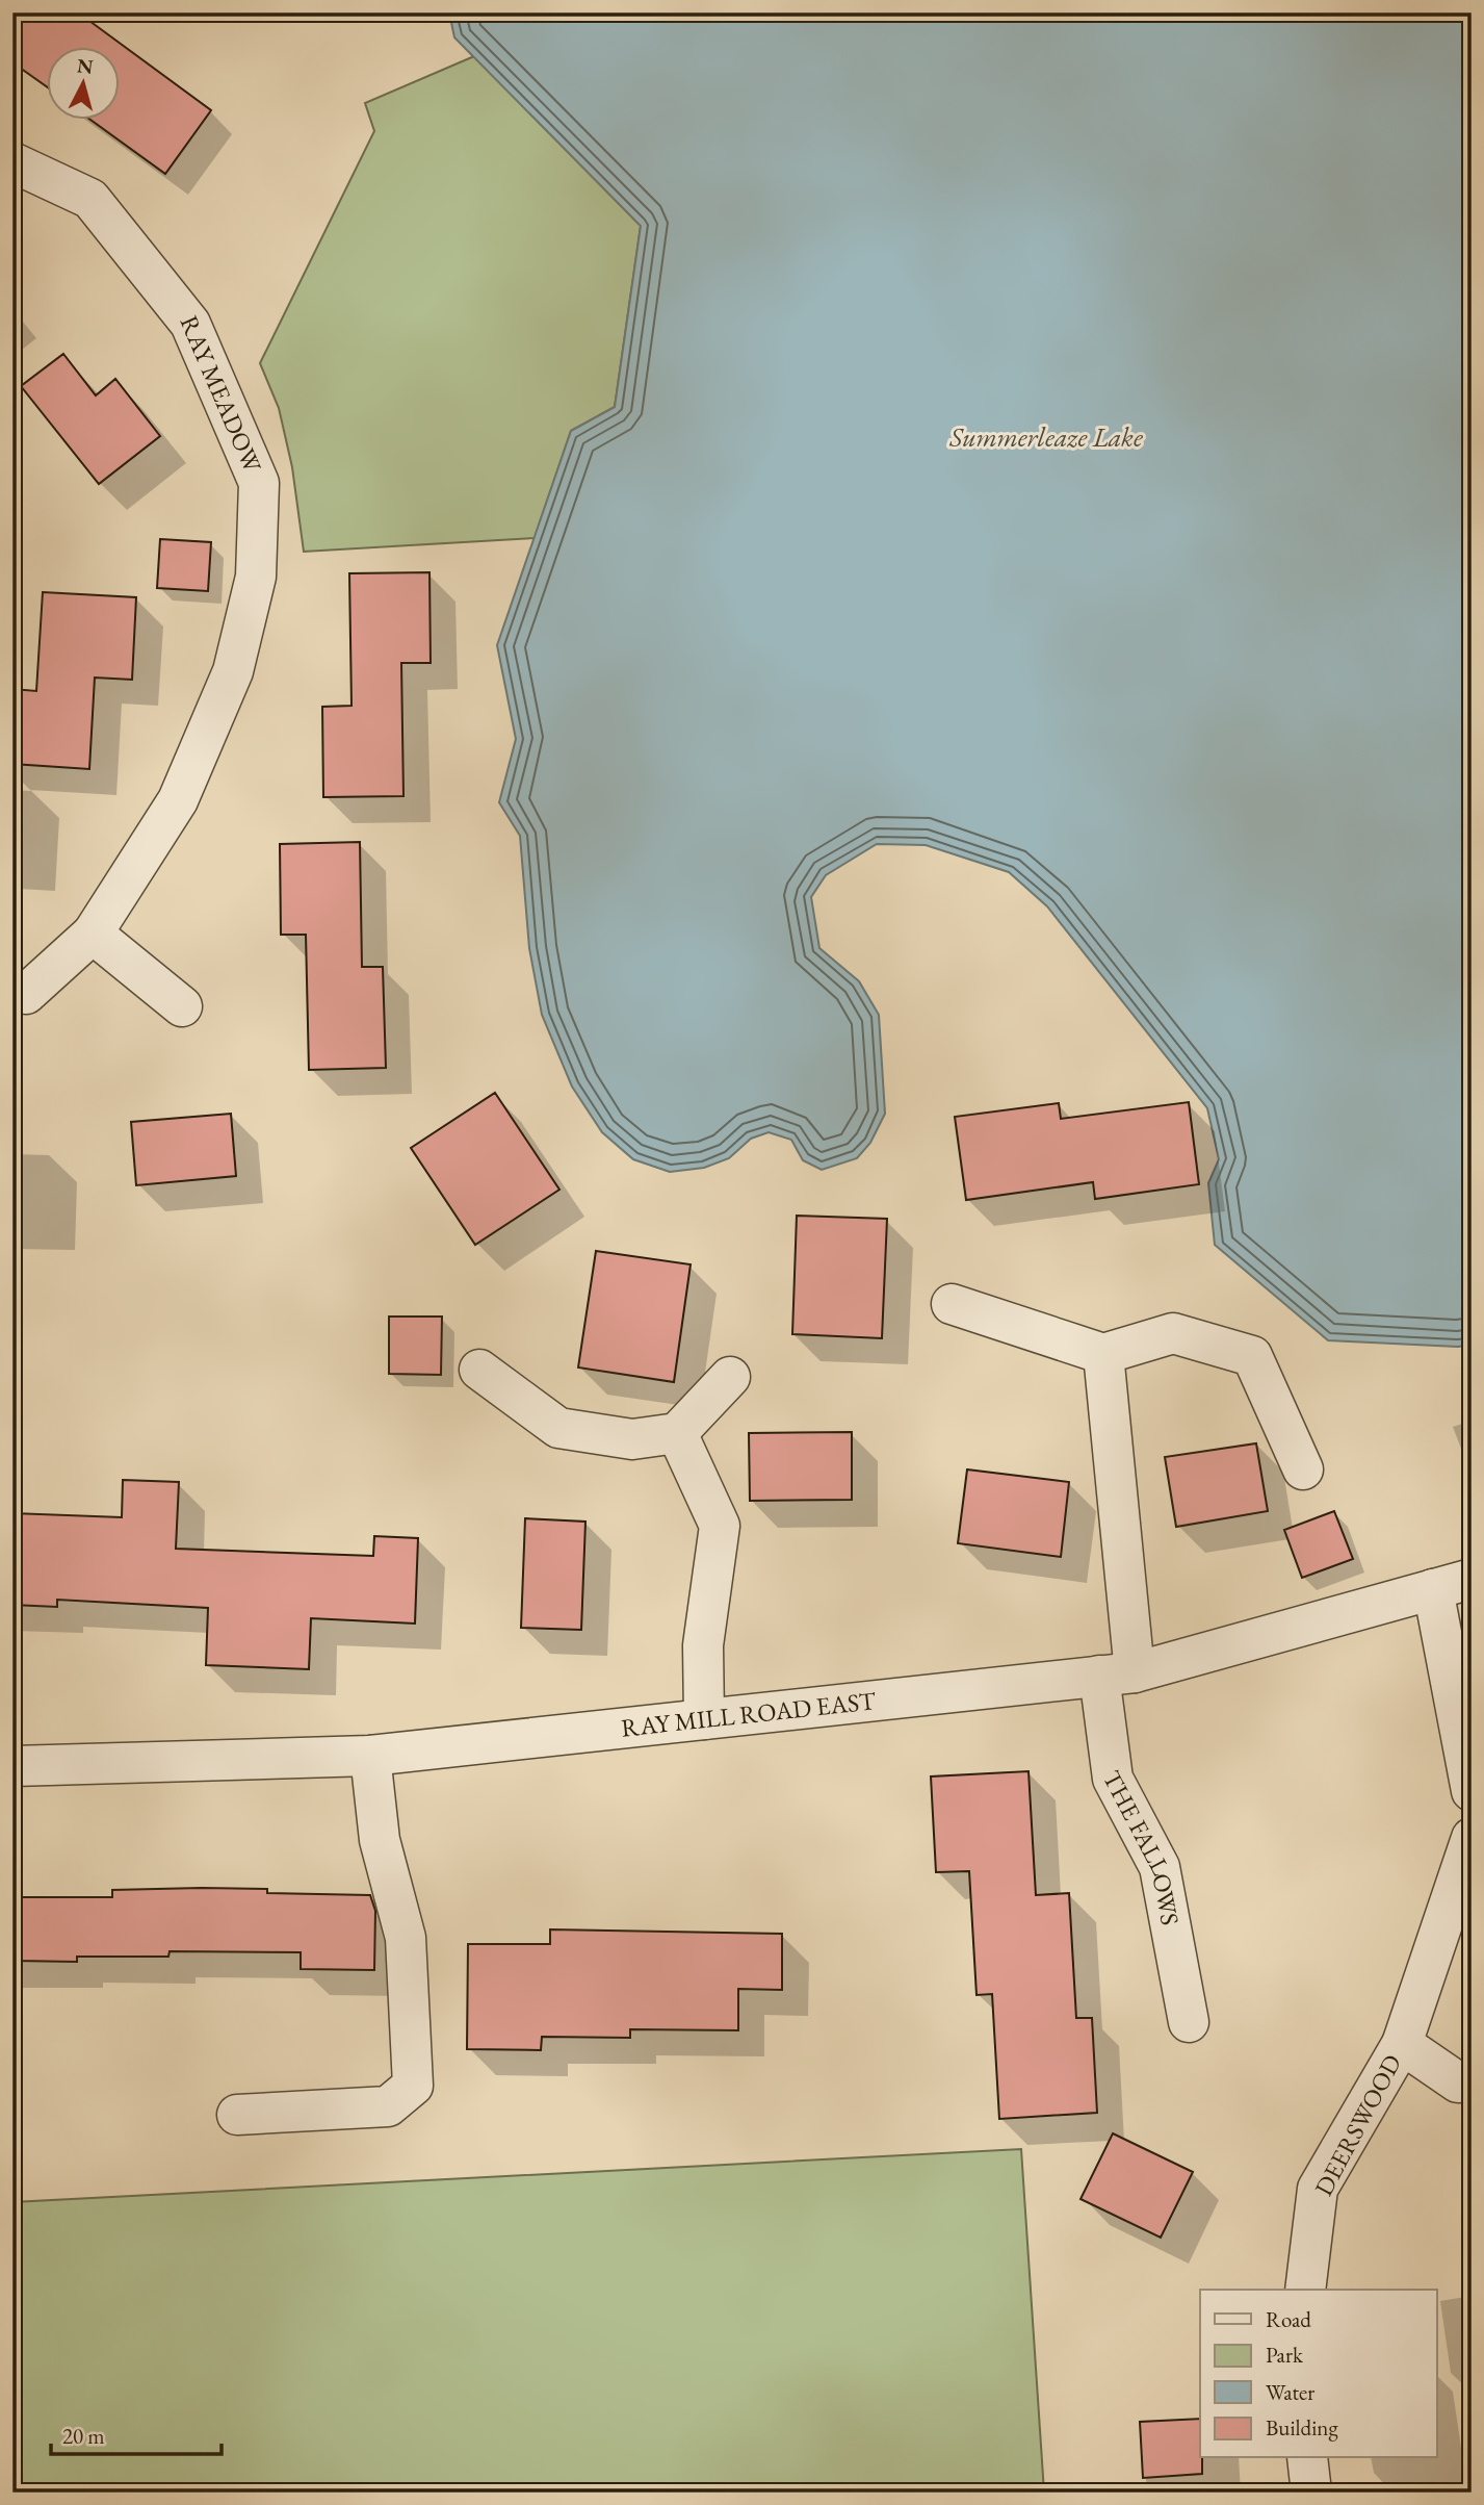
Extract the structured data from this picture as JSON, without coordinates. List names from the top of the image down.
{
  "streets": {
    "street": [
      "RAY MEADOW",
      "RAY MILL ROAD EAST",
      "THE FALLOWS",
      "DEERSWOOD"
    ]
  },
  "crossings": [
    ["RAY MILL ROAD EAST", "THE FALLOWS"]
  ],
  "water": ["Summerleaze Lake"],
  "legend": [
    "Road",
    "Park",
    "Water",
    "Building"
  ],
  "scale_bar": "20 m",
  "north": "top"
}
